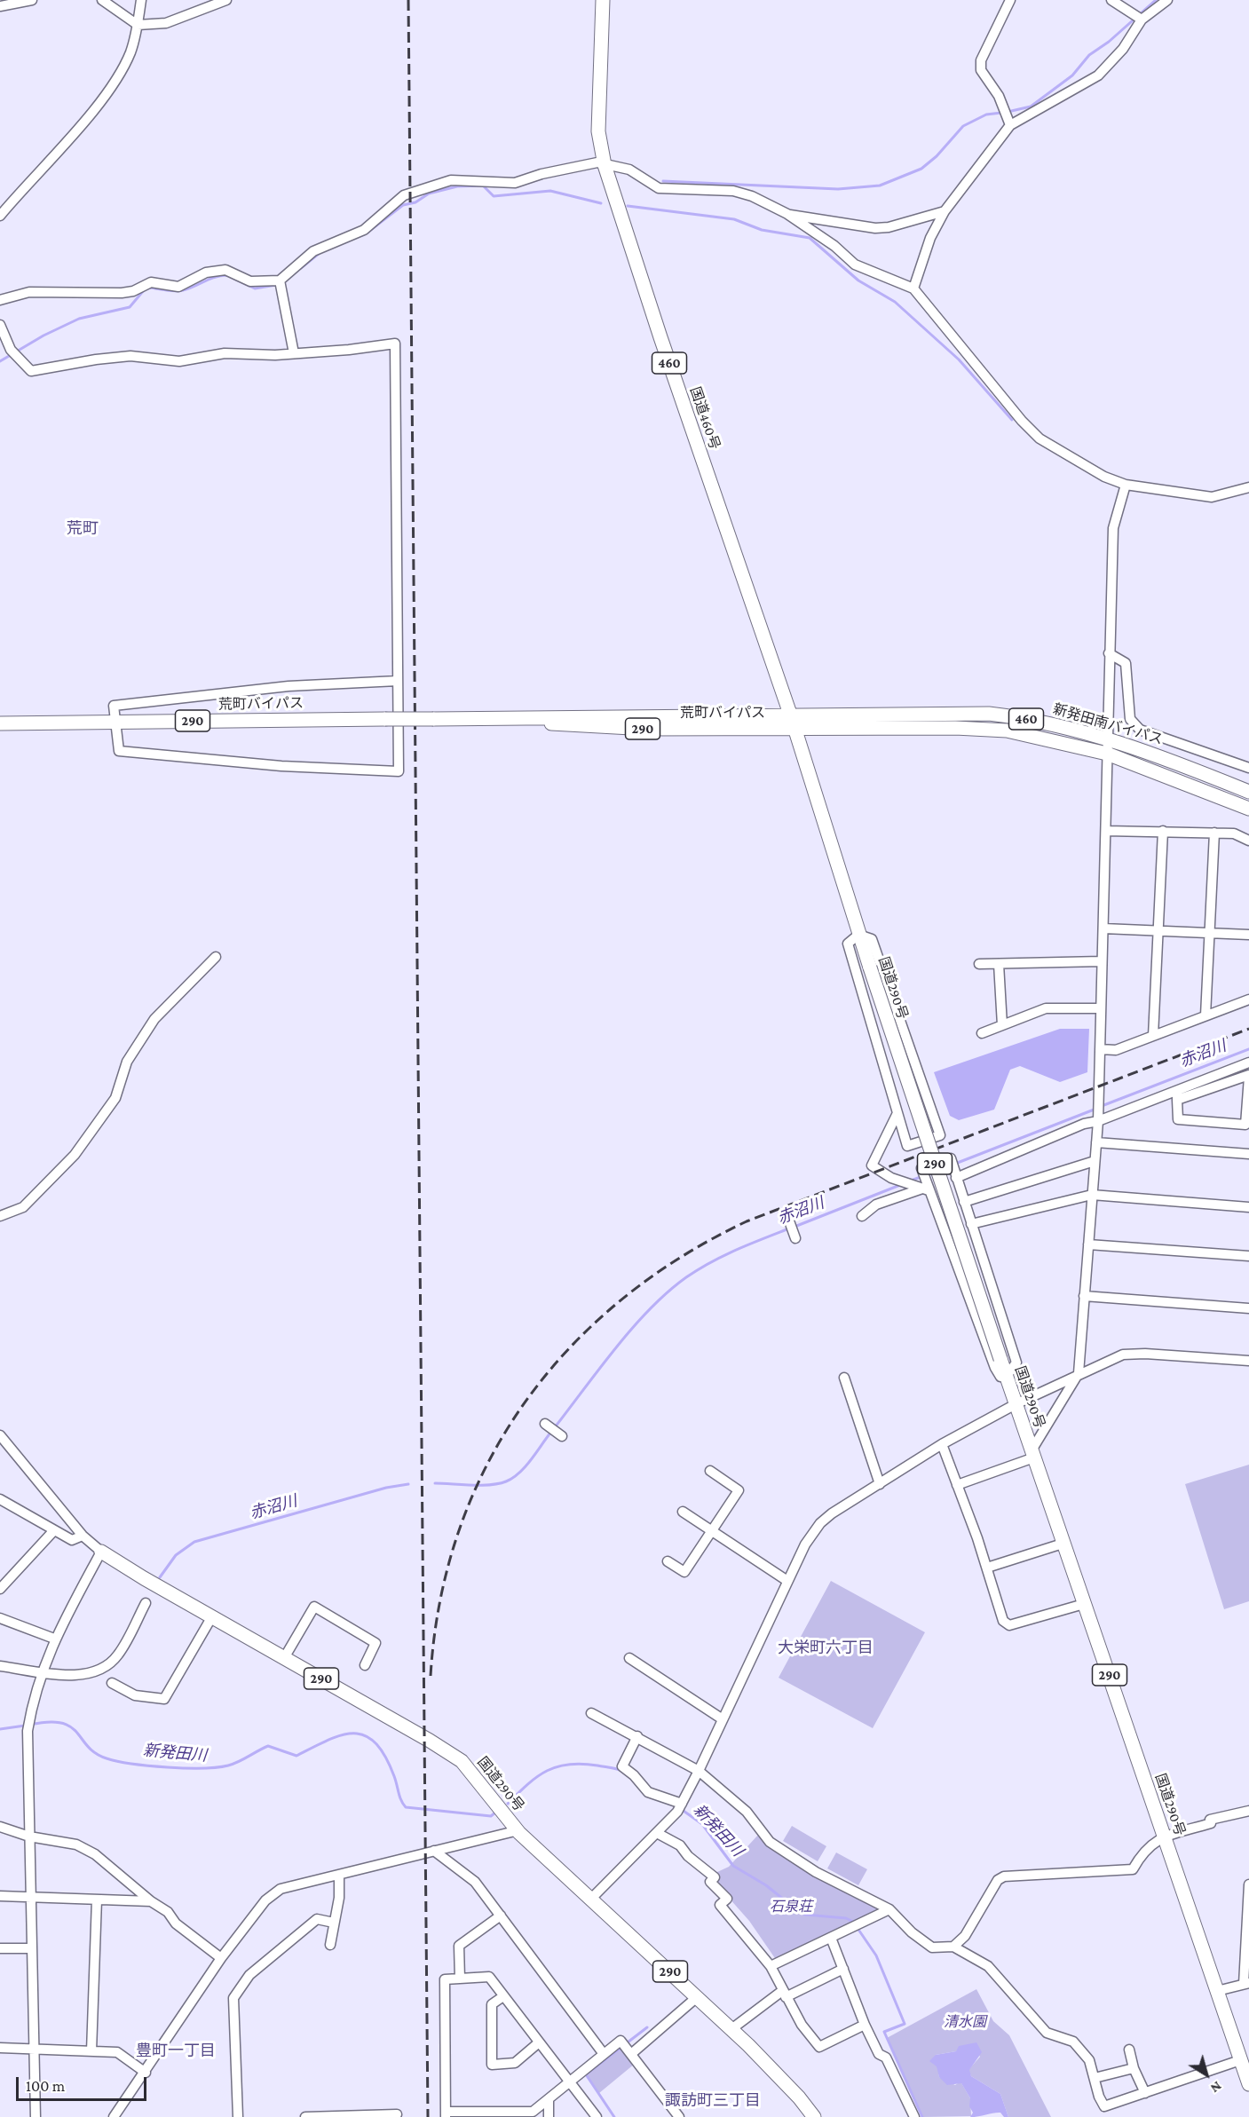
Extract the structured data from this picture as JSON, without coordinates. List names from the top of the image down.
{
  "streets": {
    "highway": [
      "460",
      "国道460号",
      "荒町バイパス",
      "290",
      "新発田南バイパス",
      "国道290号"
    ]
  },
  "crossings": [
    ["国道460号", "荒町バイパス"],
    ["国道460号", "新発田南バイパス"],
    ["国道460号", "国道290号"],
    ["荒町バイパス", "新発田南バイパス"],
    ["荒町バイパス", "国道290号"],
    ["新発田南バイパス", "国道290号"]
  ],
  "districts": [
    "荒町",
    "大栄町六丁目",
    "豊町一丁目",
    "諏訪町三丁目"
  ],
  "water": ["赤沼川", "新発田川"],
  "parks": ["石泉荘", "清水園"],
  "scale_bar": "100 m",
  "north": "bottom right"
}
